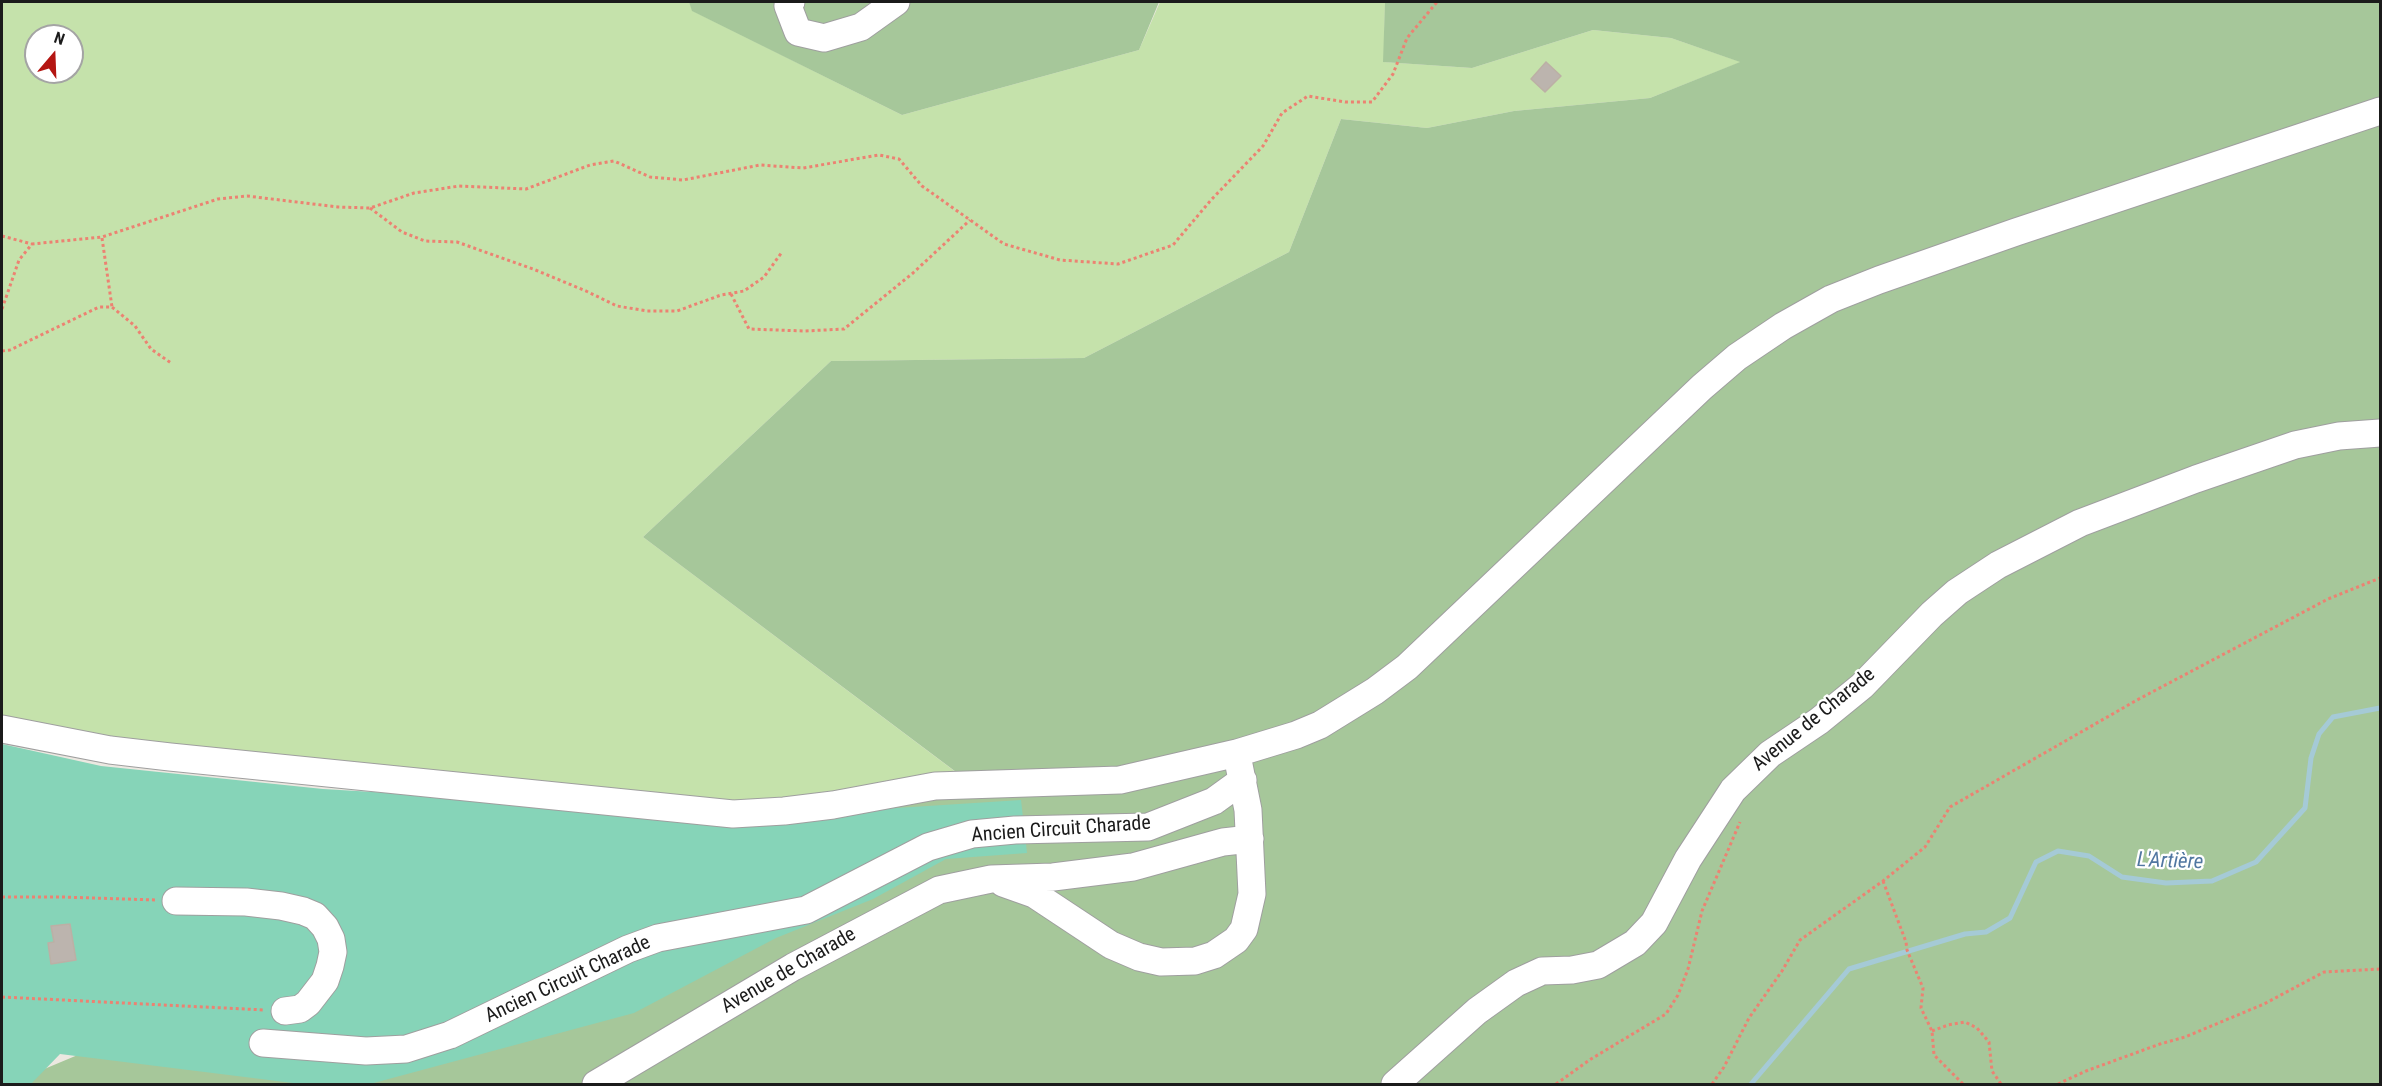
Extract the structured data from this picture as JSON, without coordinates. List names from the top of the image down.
{
  "streets": {
    "street": ["Avenue de Charade", "Ancien Circuit Charade"]
  },
  "water": ["L'Artière"],
  "north": "top"
}
